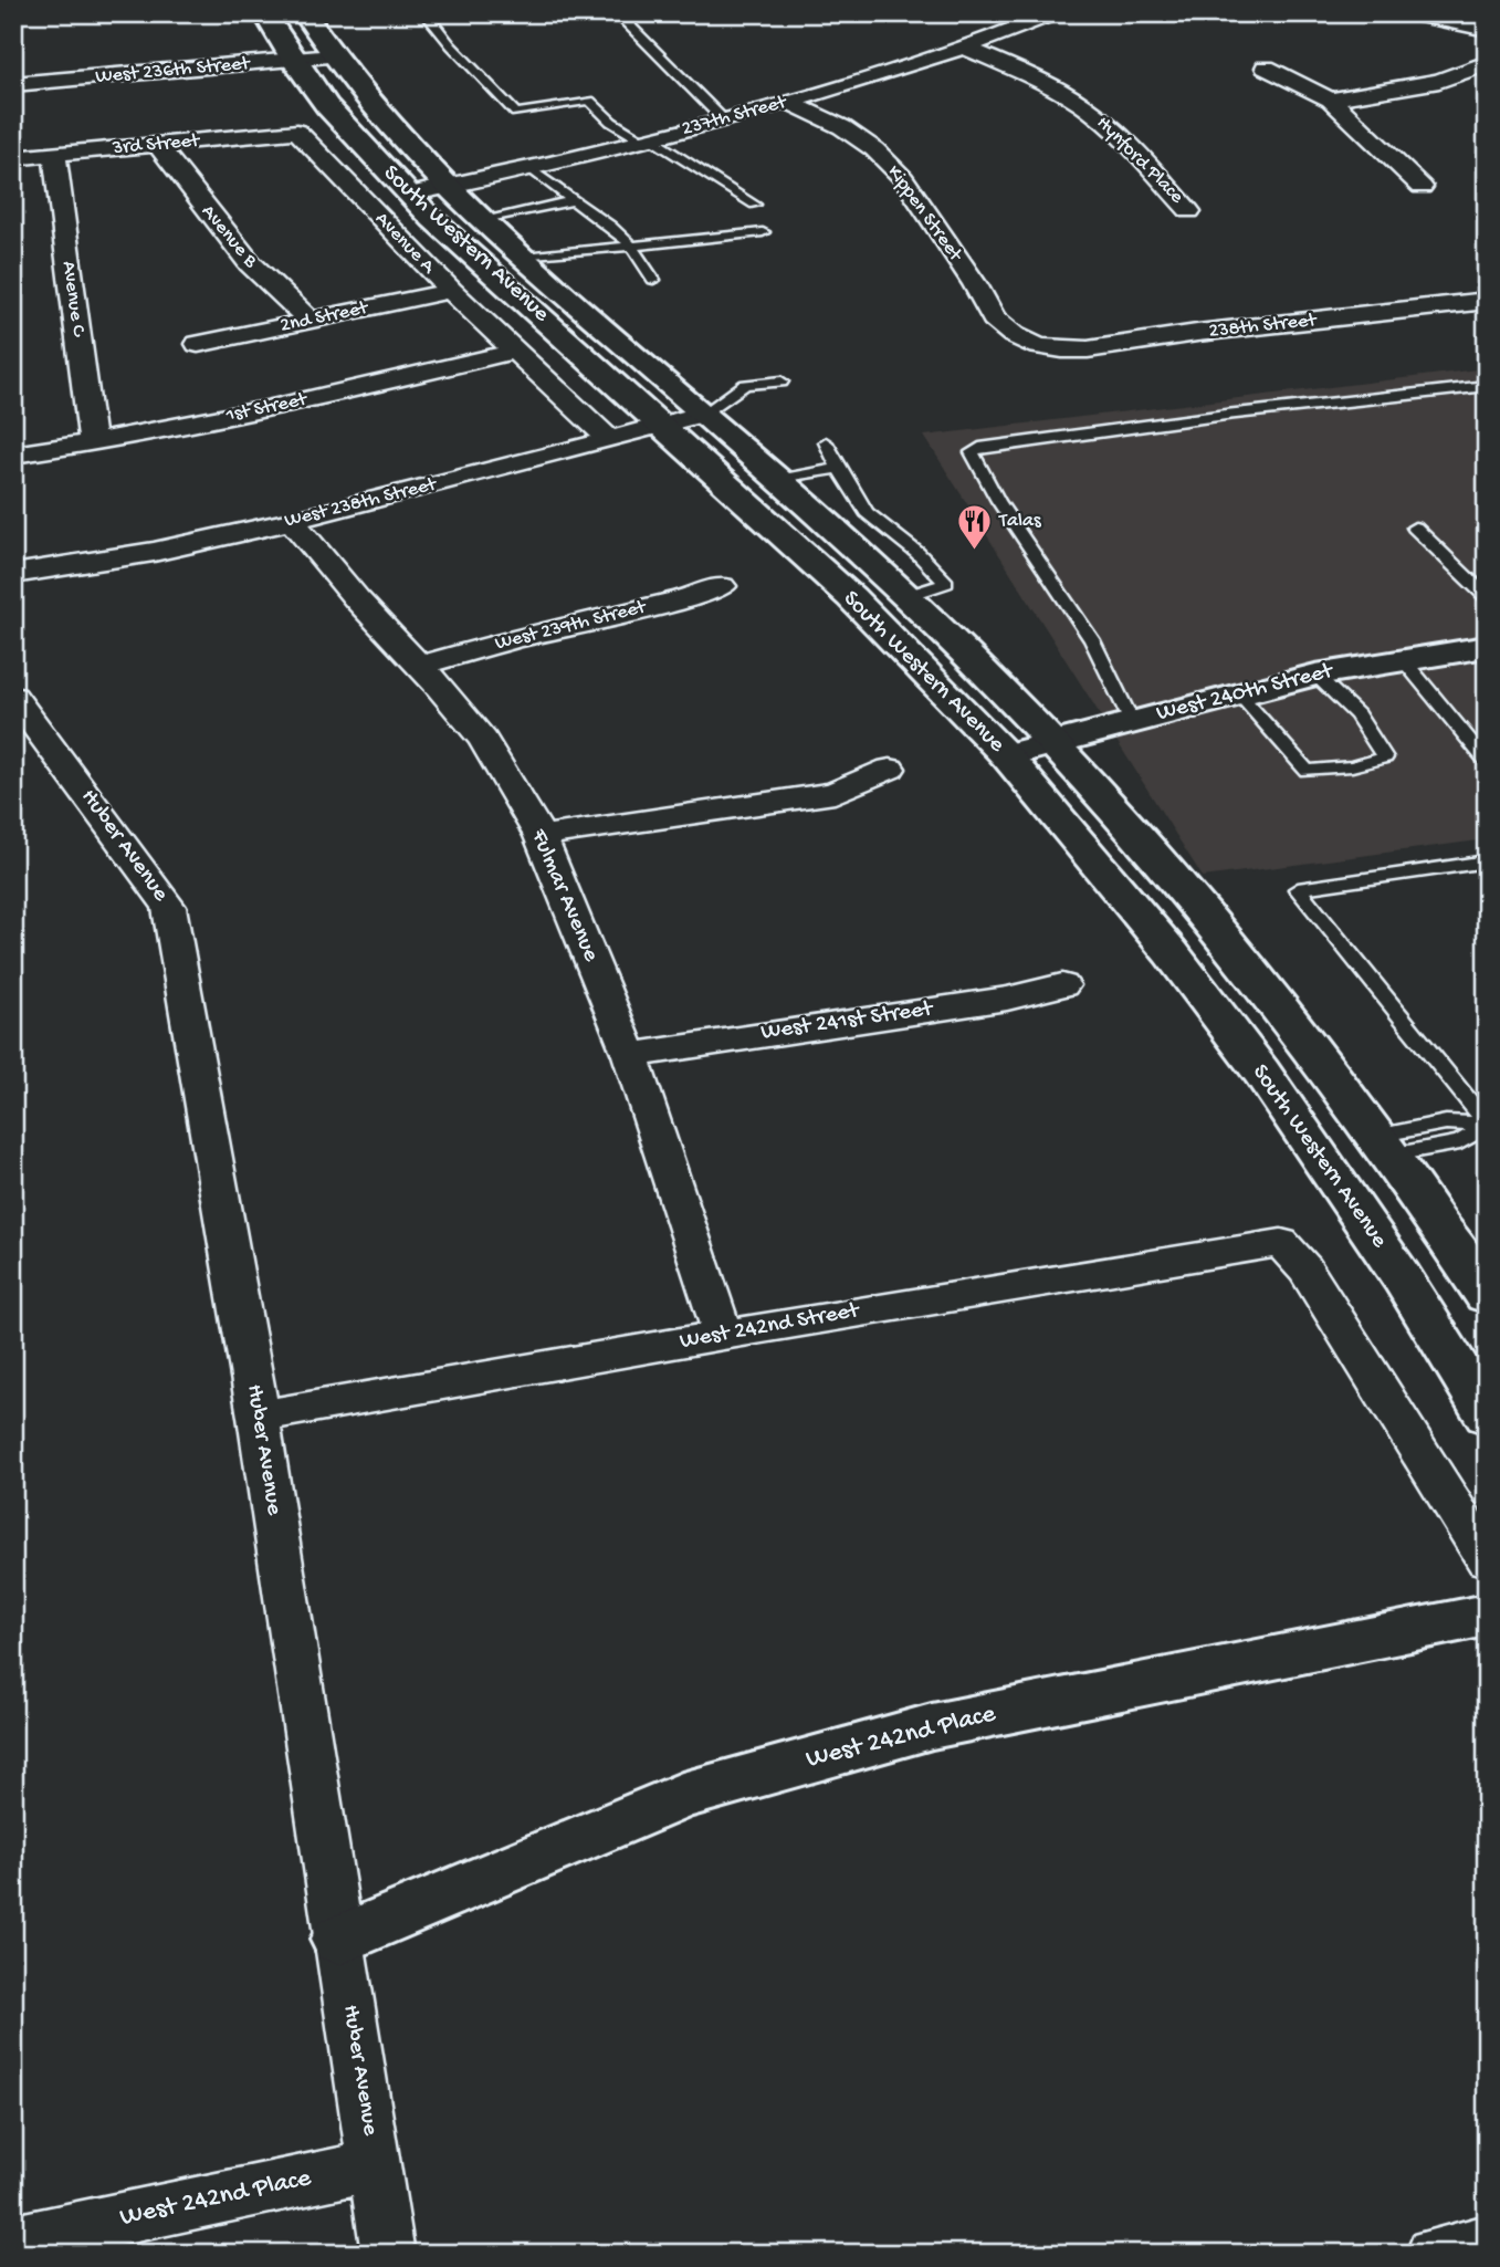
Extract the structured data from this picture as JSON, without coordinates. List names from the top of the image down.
{
  "streets": {
    "main road": ["South Western Avenue", "West 240th Street", "West 242nd Place"],
    "street": [
      "West 236th Street",
      "237th Street",
      "3rd Street",
      "Hynford Place",
      "Kippen Street",
      "Avenue B",
      "Avenue A",
      "Avenue C",
      "2nd Street",
      "238th Street",
      "1st Street",
      "West 238th Street",
      "West 239th Street",
      "Huber Avenue",
      "Fulmar Avenue",
      "West 241st Street",
      "West 242nd Street"
    ]
  },
  "crossings": [
    ["West 236th Street", "South Western Avenue"],
    ["237th Street", "Hynford Place"],
    ["237th Street", "Kippen Street"],
    ["237th Street", "South Western Avenue"],
    ["3rd Street", "Avenue B"],
    ["3rd Street", "Avenue A"],
    ["3rd Street", "Avenue C"],
    ["Kippen Street", "238th Street"],
    ["Avenue B", "2nd Street"],
    ["Avenue A", "2nd Street"],
    ["Avenue A", "1st Street"],
    ["Avenue A", "West 238th Street"],
    ["South Western Avenue", "West 238th Street"],
    ["South Western Avenue", "West 240th Street"],
    ["Avenue C", "1st Street"],
    ["West 238th Street", "Fulmar Avenue"],
    ["West 239th Street", "Fulmar Avenue"],
    ["Huber Avenue", "West 242nd Street"],
    ["Huber Avenue", "West 242nd Place"],
    ["Fulmar Avenue", "West 241st Street"],
    ["Fulmar Avenue", "West 242nd Street"]
  ],
  "places": {
    "restaurant": ["Talas"]
  }
}
